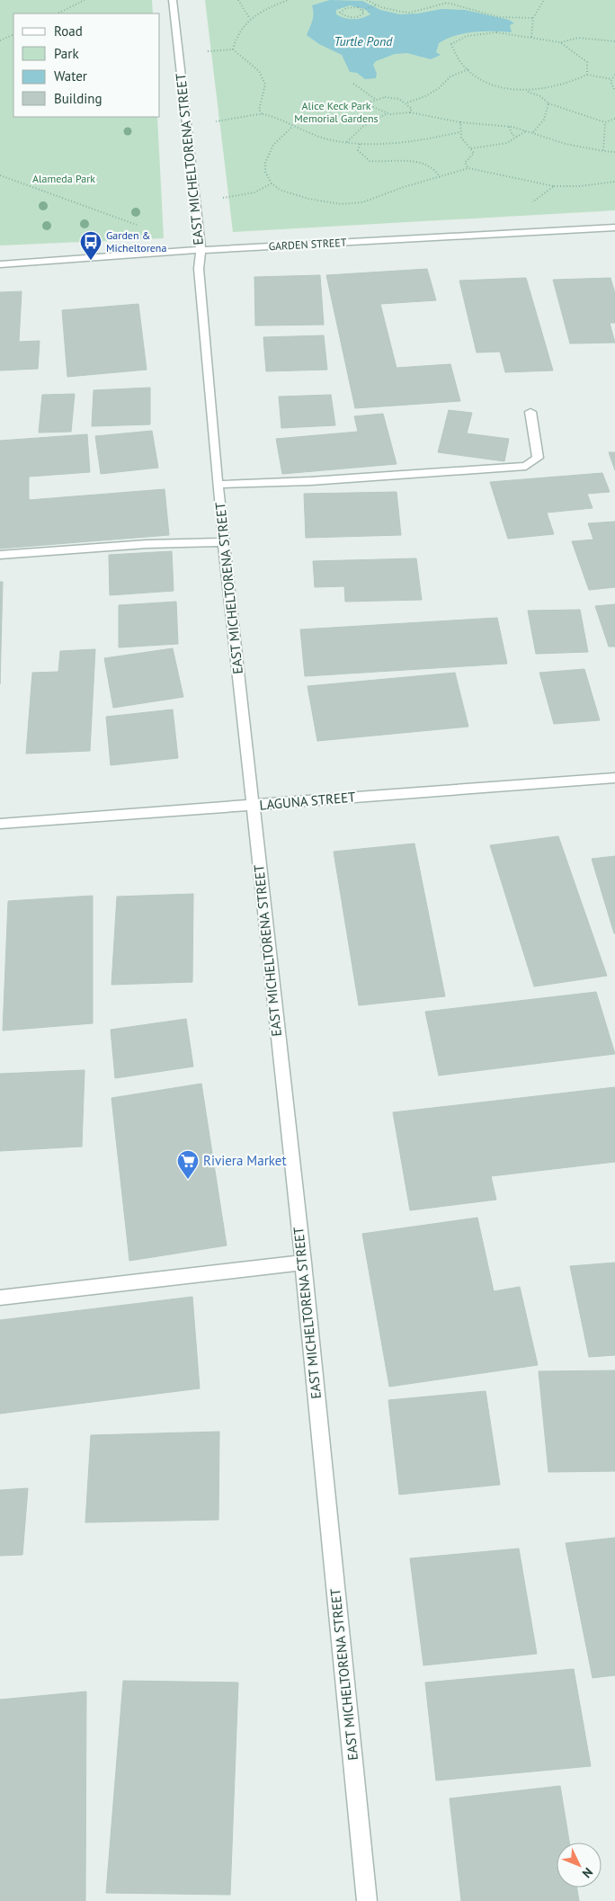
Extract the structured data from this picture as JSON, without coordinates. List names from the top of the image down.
{
  "streets": {
    "street": ["EAST MICHELTORENA STREET", "GARDEN STREET", "LAGUNA STREET"]
  },
  "crossings": [
    ["EAST MICHELTORENA STREET", "GARDEN STREET"],
    ["EAST MICHELTORENA STREET", "LAGUNA STREET"]
  ],
  "water": ["Turtle Pond"],
  "parks": ["Alice Keck Park Memorial Gardens", "Alameda Park"],
  "places": {
    "bus stop": ["Garden & Micheltorena"],
    "supermarket": ["Riviera Market"]
  },
  "legend": [
    "Road",
    "Park",
    "Water",
    "Building"
  ],
  "north": "bottom right"
}
